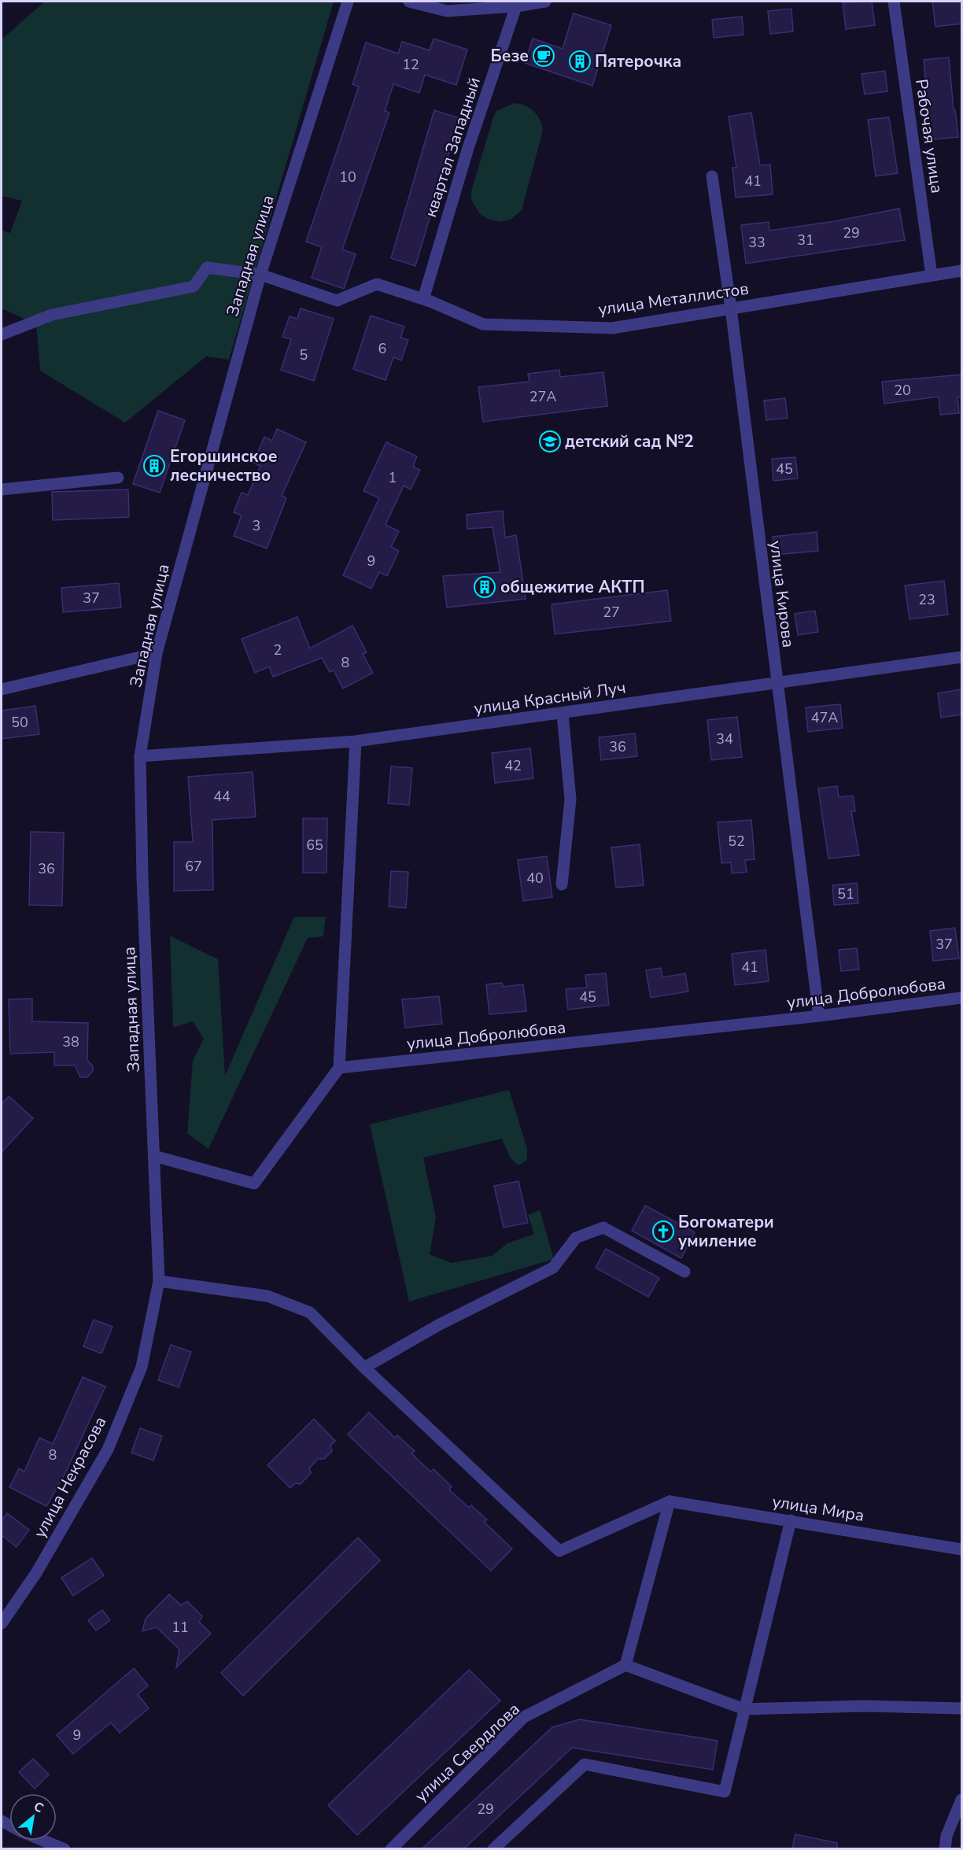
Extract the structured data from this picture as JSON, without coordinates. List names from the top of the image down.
{
  "streets": {
    "street": [
      "Рабочая улица",
      "квартал Западный",
      "Западная улица",
      "улица Металлистов",
      "улица Кирова",
      "улица Красный Луч",
      "улица Добролюбова",
      "улица Некрасова",
      "улица Мира",
      "улица Свердлова"
    ]
  },
  "crossings": [
    ["Рабочая улица", "улица Металлистов"],
    ["квартал Западный", "улица Металлистов"],
    ["Западная улица", "улица Металлистов"],
    ["Западная улица", "улица Красный Луч"],
    ["Западная улица", "улица Некрасова"],
    ["улица Металлистов", "улица Кирова"],
    ["улица Кирова", "улица Красный Луч"],
    ["улица Кирова", "улица Добролюбова"]
  ],
  "places": {
    "cafe": ["Безе"],
    "building": ["Пятерочка", "Егоршинское лесничество", "общежитие АКТП"],
    "school or university": ["детский сад №2"],
    "church": ["Богоматери умиление"]
  },
  "house_numbers": [
    "12",
    "10",
    "41",
    "29",
    "31",
    "33",
    "6",
    "5",
    "20",
    "27А",
    "45",
    "1",
    "3",
    "9",
    "37",
    "23",
    "27",
    "2",
    "8",
    "47А",
    "50",
    "34",
    "36",
    "42",
    "44",
    "52",
    "65",
    "67",
    "36",
    "40",
    "51",
    "37",
    "41",
    "45",
    "38",
    "8",
    "11",
    "9",
    "29"
  ],
  "north": "top right"
}
